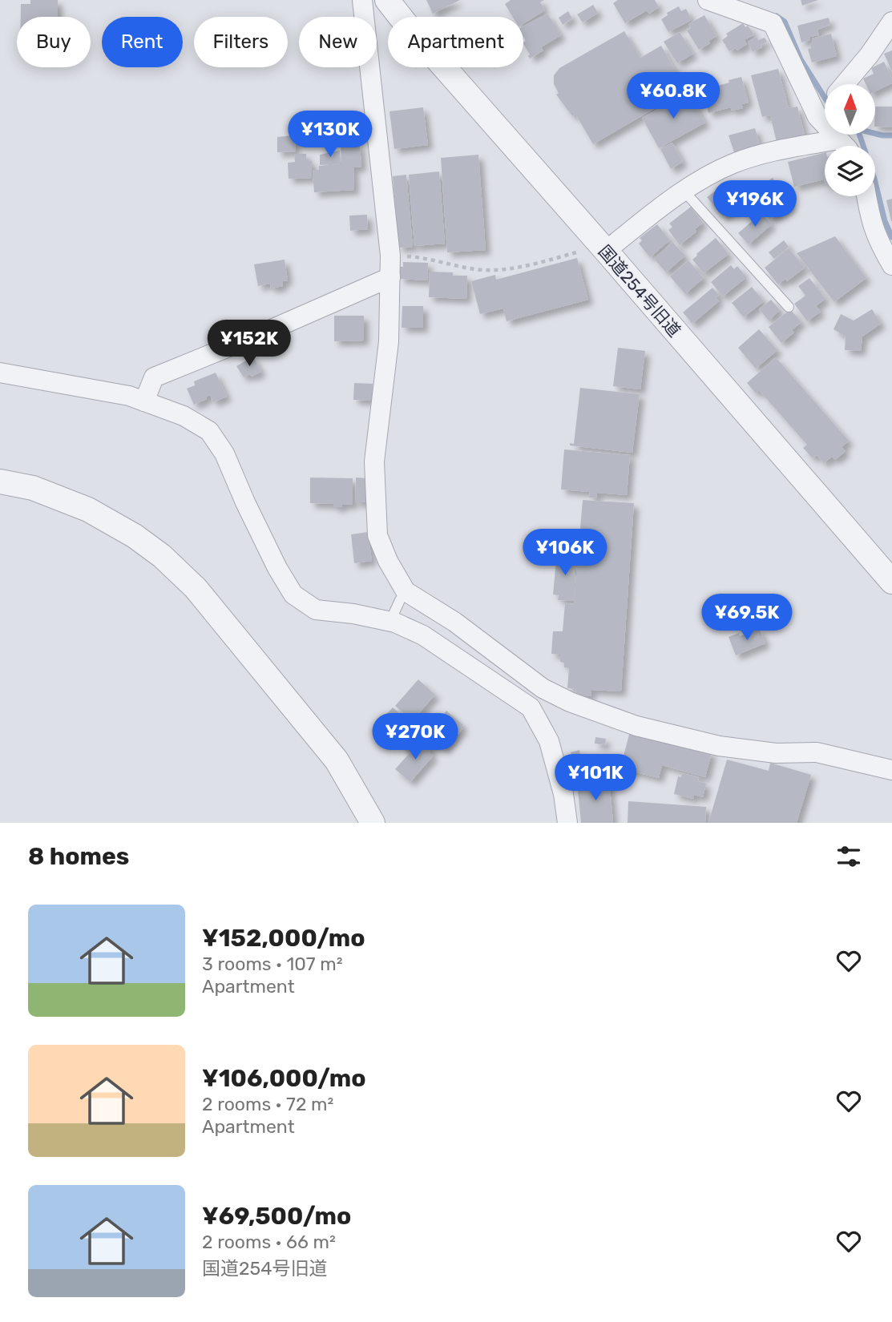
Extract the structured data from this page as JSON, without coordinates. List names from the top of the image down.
{
  "streets": {
    "street": ["国道254号旧道"]
  },
  "north": "top",
  "page": {
    "chip": [
      "Buy",
      "Rent",
      "Filters",
      "New",
      "Apartment"
    ],
    "price": [
      "¥60.8K",
      "¥130K",
      "¥196K",
      "¥152K",
      "¥106K",
      "¥69.5K",
      "¥270K",
      "¥101K"
    ],
    "heading": "8 homes",
    "list": [
      {
        "name": "¥152,000/mo",
        "note": "3 rooms · 107 m² · Apartment"
      },
      {
        "name": "¥106,000/mo",
        "note": "2 rooms · 72 m² · Apartment"
      },
      {
        "name": "¥69,500/mo",
        "note": "2 rooms · 66 m² · 国道254号旧道"
      }
    ]
  }
}
